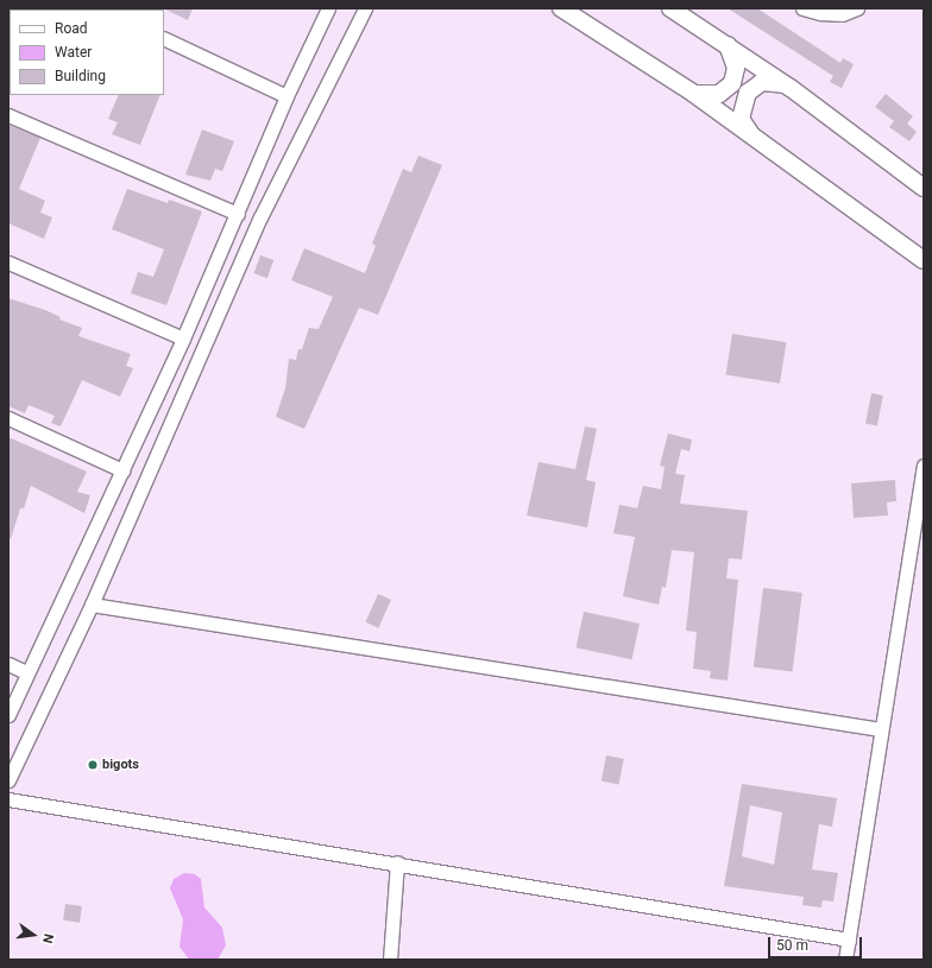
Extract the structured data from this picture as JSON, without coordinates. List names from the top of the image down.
{
  "places": ["bigots"],
  "legend": ["Road", "Water", "Building"],
  "scale_bar": "50 m",
  "north": "right"
}
